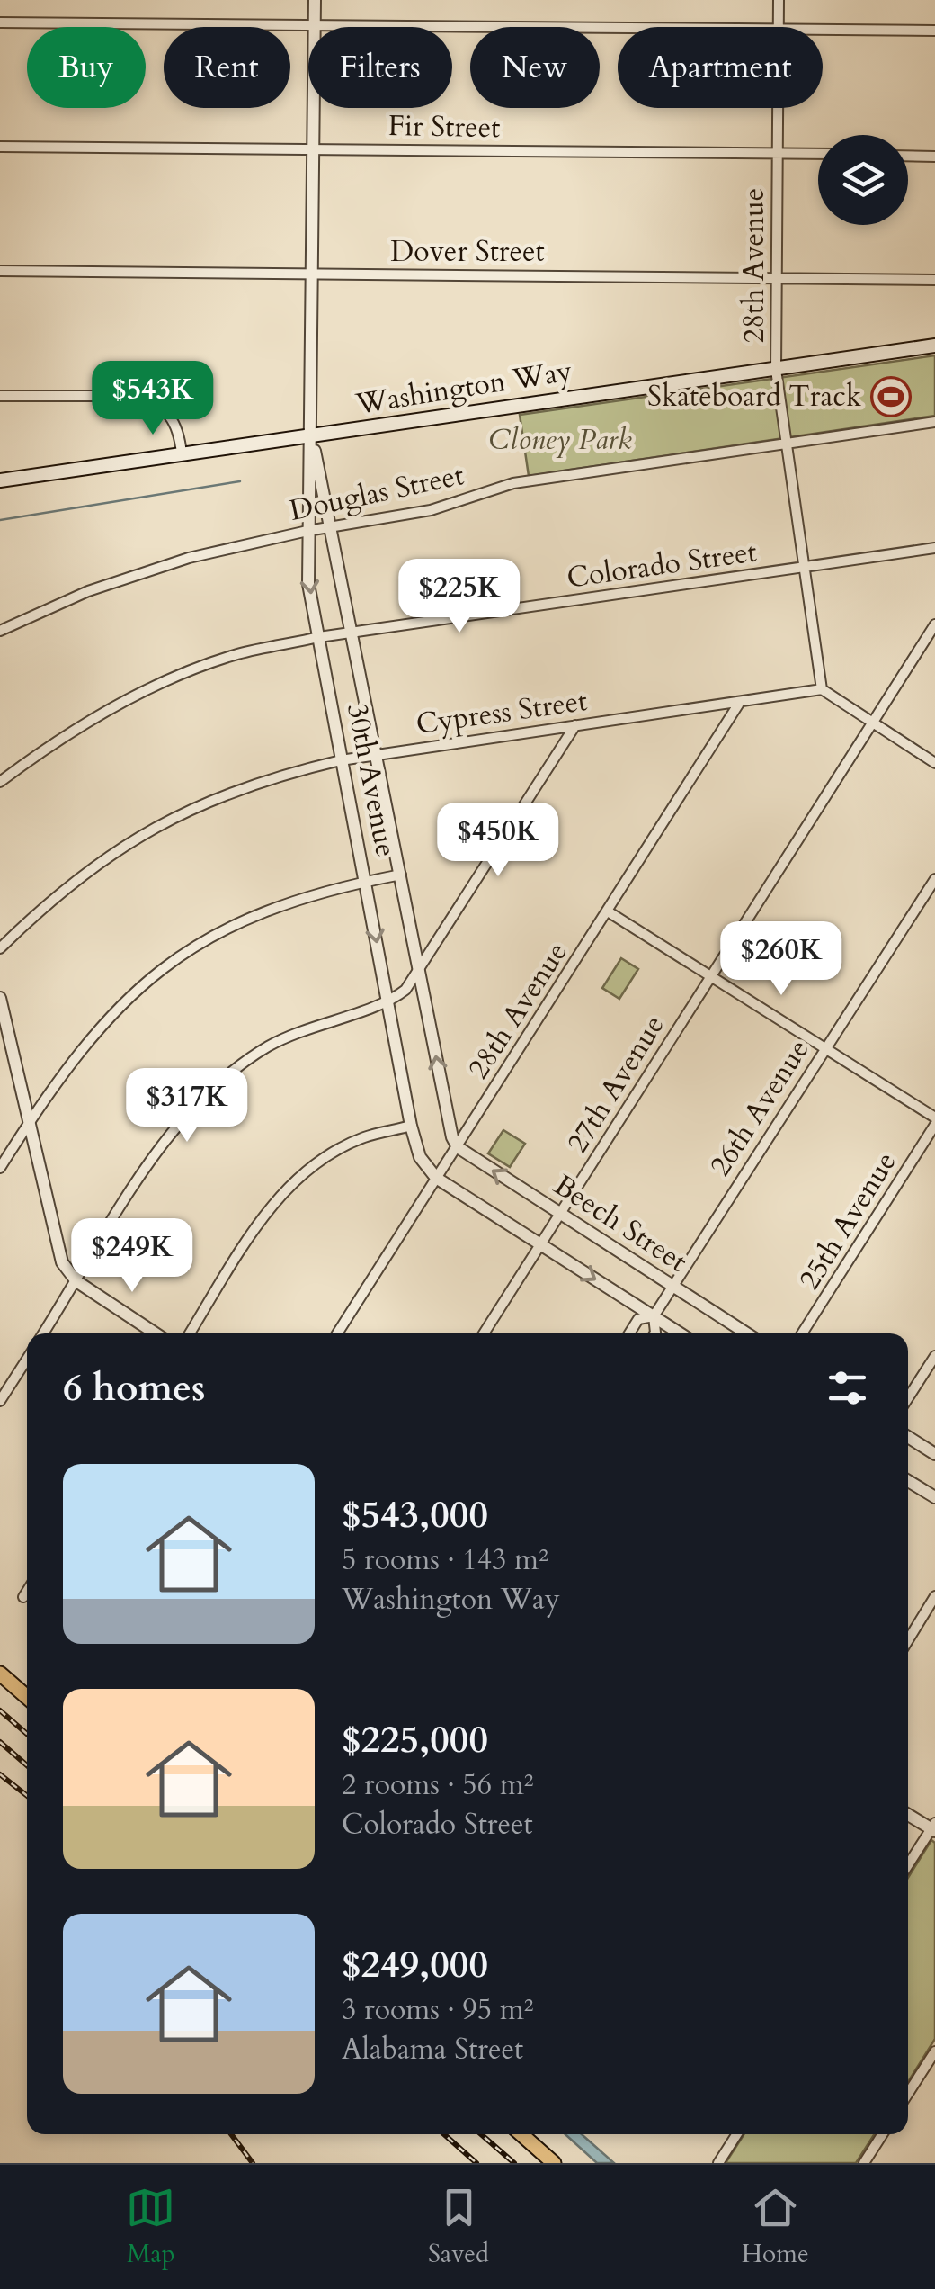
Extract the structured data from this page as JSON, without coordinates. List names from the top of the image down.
{
  "streets": {
    "main road": ["Washington Way"],
    "street": [
      "Fir Street",
      "Dover Street",
      "28th Avenue",
      "Douglas Street",
      "Colorado Street",
      "Cypress Street",
      "30th Avenue",
      "27th Avenue",
      "26th Avenue",
      "25th Avenue",
      "Beech Street"
    ]
  },
  "crossings": [
    ["Fir Street", "28th Avenue"],
    ["Fir Street", "30th Avenue"],
    ["Dover Street", "28th Avenue"],
    ["Dover Street", "30th Avenue"],
    ["28th Avenue", "Washington Way"],
    ["28th Avenue", "Douglas Street"],
    ["28th Avenue", "Colorado Street"],
    ["28th Avenue", "Cypress Street"],
    ["28th Avenue", "30th Avenue"],
    ["28th Avenue", "Beech Street"],
    ["Washington Way", "30th Avenue"],
    ["Douglas Street", "30th Avenue"],
    ["Colorado Street", "30th Avenue"],
    ["Cypress Street", "30th Avenue"],
    ["30th Avenue", "Beech Street"],
    ["27th Avenue", "Beech Street"],
    ["26th Avenue", "Beech Street"]
  ],
  "parks": ["Cloney Park"],
  "places": {
    "sports": ["Skateboard Track"]
  },
  "page": {
    "chip": [
      "Buy",
      "Rent",
      "Filters",
      "New",
      "Apartment"
    ],
    "price": [
      "$543K",
      "$225K",
      "$450K",
      "$260K",
      "$317K",
      "$249K"
    ],
    "heading": "6 homes",
    "list": [
      {
        "name": "$543,000",
        "note": "5 rooms · 143 m² · Washington Way"
      },
      {
        "name": "$225,000",
        "note": "2 rooms · 56 m² · Colorado Street"
      },
      {
        "name": "$249,000",
        "note": "3 rooms · 95 m² · Alabama Street"
      }
    ],
    "tabs": ["Map", "Saved", "Home"]
  }
}
